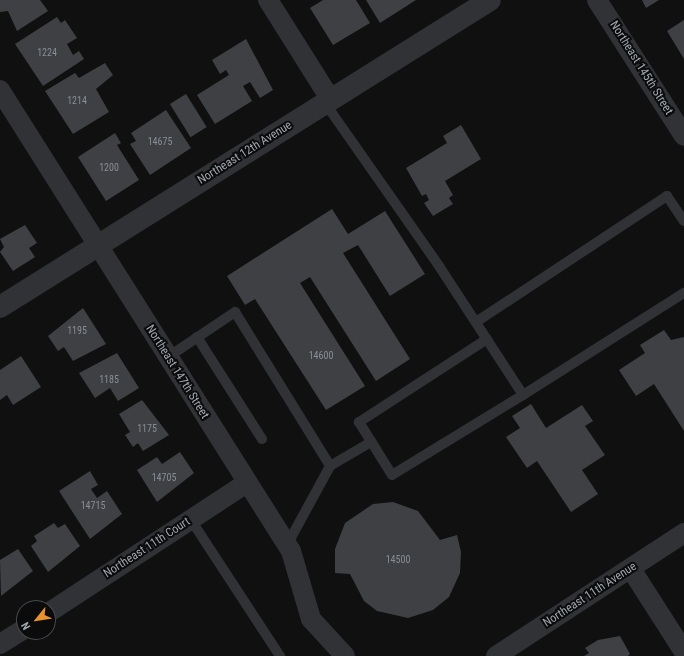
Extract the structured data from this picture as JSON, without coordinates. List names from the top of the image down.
{
  "streets": {
    "street": [
      "Northeast 145th Street",
      "Northeast 12th Avenue",
      "Northeast 147th Street",
      "Northeast 11th Court",
      "Northeast 11th Avenue"
    ]
  },
  "crossings": [
    ["Northeast 12th Avenue", "Northeast 147th Street"],
    ["Northeast 147th Street", "Northeast 11th Court"]
  ],
  "house_numbers": [
    "1224",
    "1214",
    "14675",
    "1200",
    "1195",
    "14600",
    "1185",
    "1175",
    "14705",
    "14715",
    "14500"
  ],
  "north": "bottom left"
}
